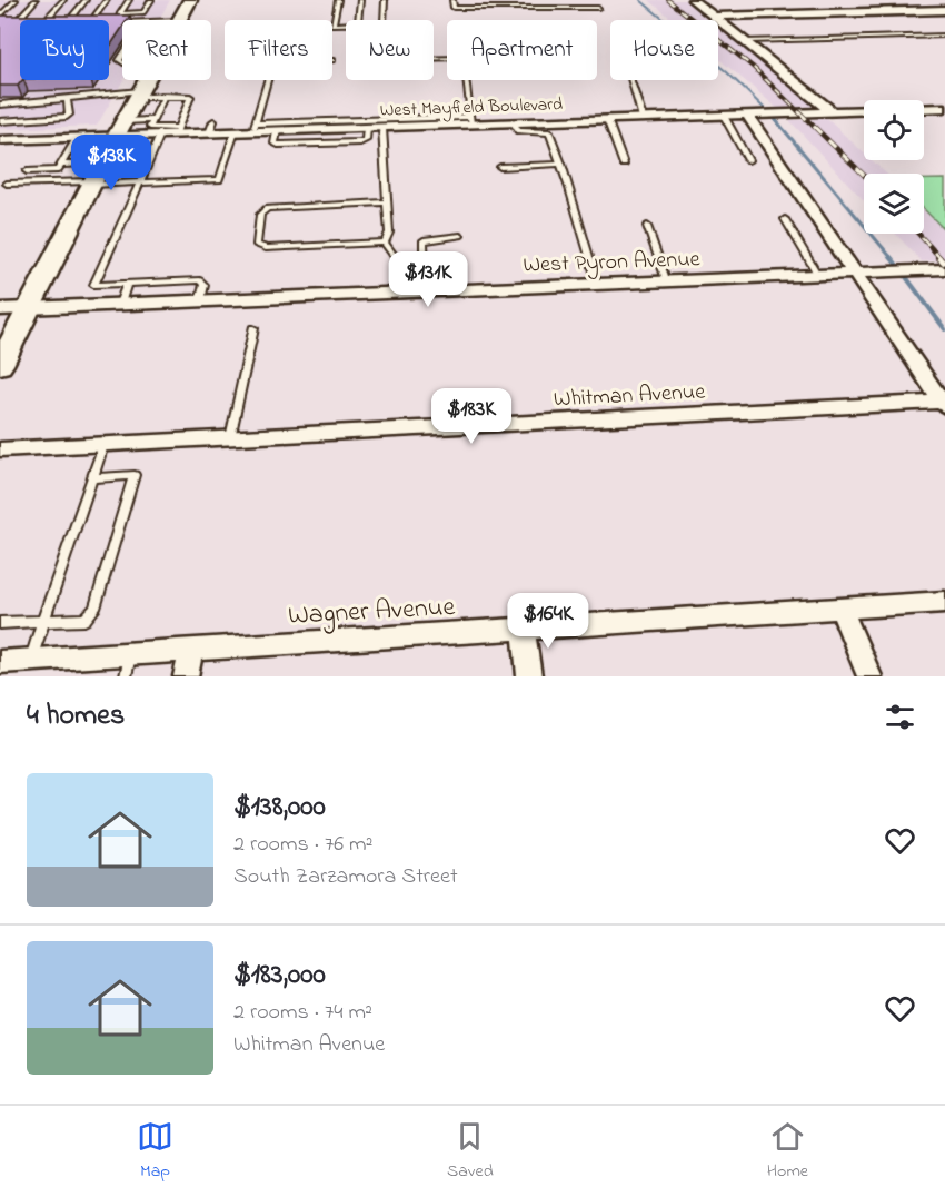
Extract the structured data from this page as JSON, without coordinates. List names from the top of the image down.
{
  "streets": {
    "street": [
      "West Mayfield Boulevard",
      "West Pyron Avenue",
      "Whitman Avenue",
      "Wagner Avenue"
    ]
  },
  "page": {
    "chip": [
      "Buy",
      "Rent",
      "Filters",
      "New",
      "Apartment",
      "House"
    ],
    "price": [
      "$138K",
      "$131K",
      "$183K",
      "$164K"
    ],
    "heading": "4 homes",
    "list": [
      {
        "name": "$138,000",
        "note": "2 rooms · 76 m² · South Zarzamora Street"
      },
      {
        "name": "$183,000",
        "note": "2 rooms · 74 m² · Whitman Avenue"
      }
    ],
    "tabs": ["Map", "Saved", "Home"]
  }
}
